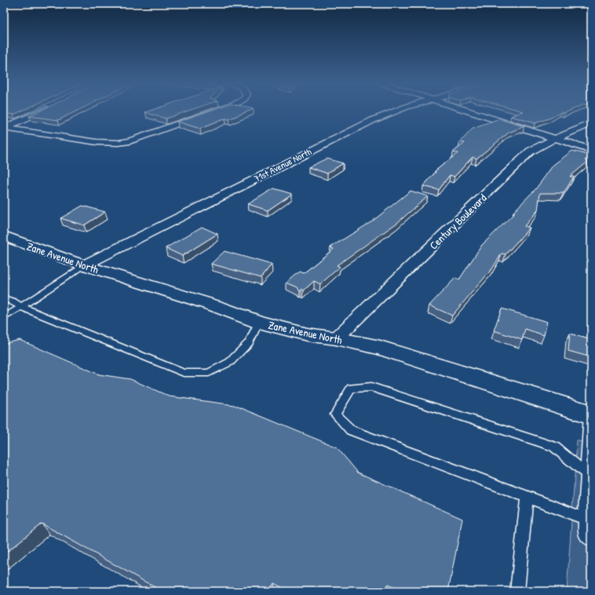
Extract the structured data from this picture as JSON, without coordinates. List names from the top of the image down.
{
  "streets": {
    "street": ["71st Avenue North", "Century Boulevard", "Zane Avenue North"]
  },
  "crossings": [
    ["71st Avenue North", "Zane Avenue North"],
    ["Century Boulevard", "Zane Avenue North"]
  ]
}
